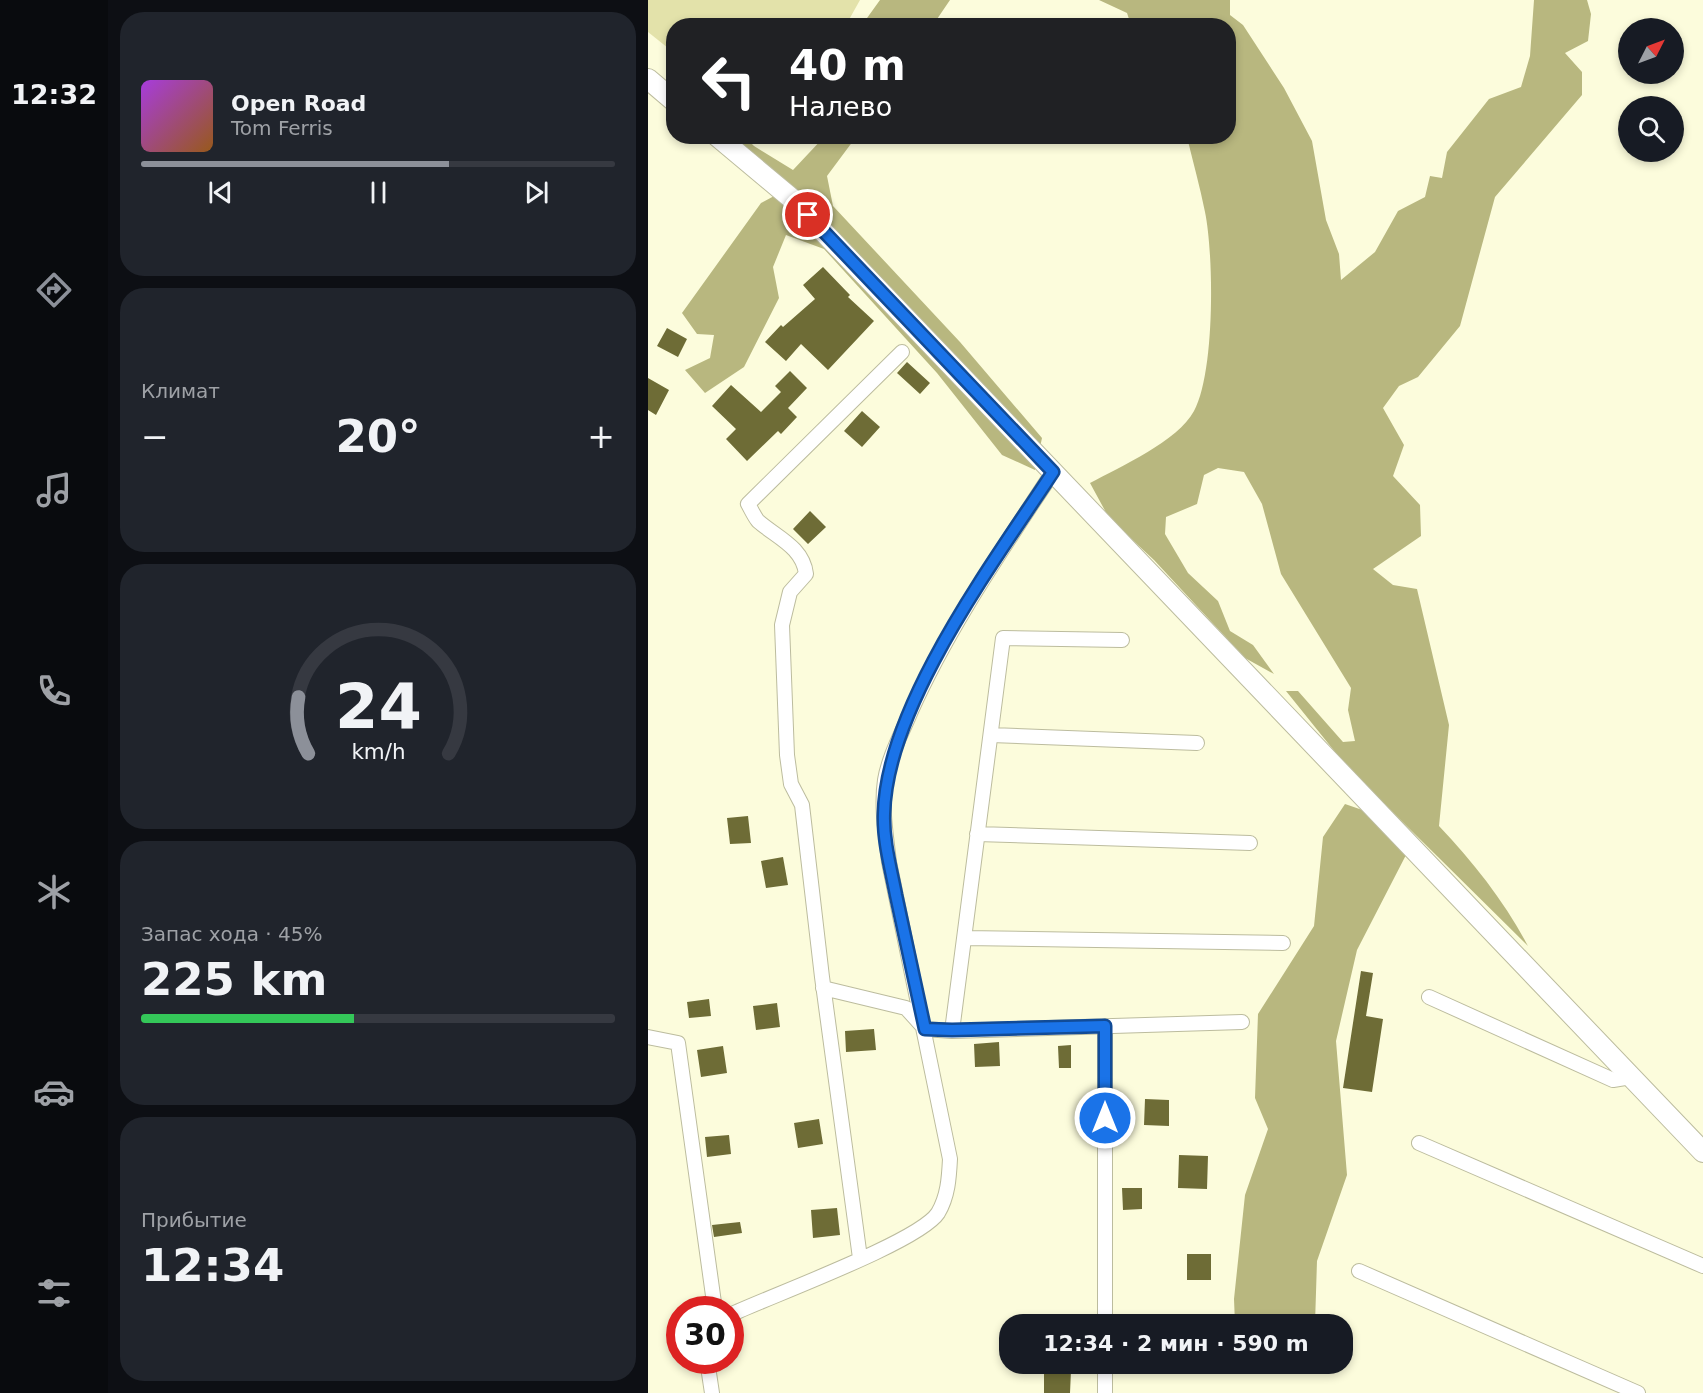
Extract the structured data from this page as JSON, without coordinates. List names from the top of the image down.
{
  "north": "top right",
  "page": {
    "tabs": "12:32",
    "turn": ["40 m", "Налево"],
    "song": ["Open Road", "Tom Ferris"],
    "tile": [
      "Климат",
      ["Запас хода · 45%", "225 km"],
      ["Прибытие", "12:34"]
    ],
    "heat": ["−", "20°", "+"],
    "limit": "30",
    "trip": "12:34 · 2 мин · 590 m",
    "gauge": ["24", "km/h"]
  }
}
